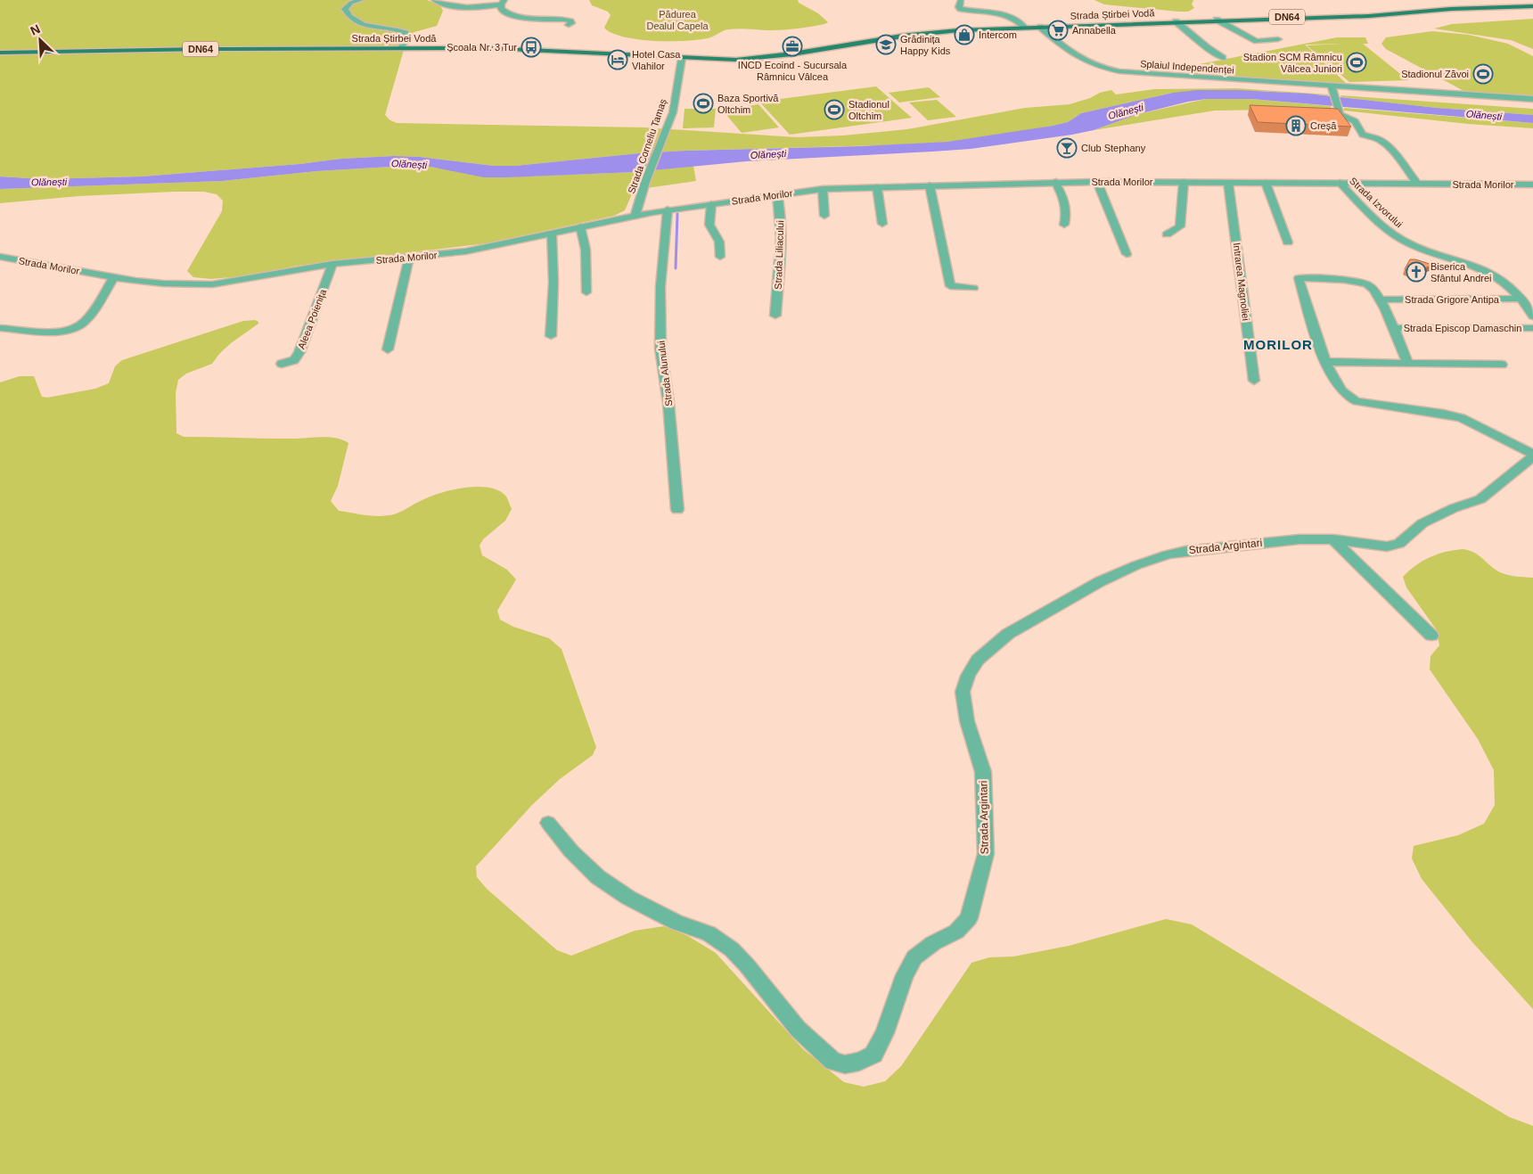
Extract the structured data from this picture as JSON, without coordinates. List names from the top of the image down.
{
  "streets": {
    "main road": ["Strada Știrbei Vodă", "DN64"],
    "street": [
      "Splaiul Independenței",
      "Strada Corneliu Tamaș",
      "Strada Morilor",
      "Strada Izvorului",
      "Strada Liliacului",
      "Intrarea Magnoliei",
      "Strada Grigore Antipa",
      "Aleea Poienița",
      "Strada Episcop Damaschin",
      "Strada Alunului",
      "Strada Argintari"
    ]
  },
  "crossings": [
    ["Strada Știrbei Vodă", "Splaiul Independenței"],
    ["Strada Știrbei Vodă", "Strada Corneliu Tamaș"],
    ["Strada Corneliu Tamaș", "Strada Morilor"],
    ["Strada Morilor", "Strada Izvorului"],
    ["Strada Morilor", "Strada Liliacului"],
    ["Strada Morilor", "Intrarea Magnoliei"],
    ["Strada Morilor", "Aleea Poienița"],
    ["Strada Morilor", "Strada Alunului"],
    ["Strada Izvorului", "Strada Grigore Antipa"]
  ],
  "districts": ["MORILOR"],
  "water": ["Olănești"],
  "parks": ["Pădurea Dealul Capela"],
  "places": {
    "supermarket": ["Annabella"],
    "shop": ["Intercom"],
    "school or university": ["Grădinița Happy Kids"],
    "office": ["INCD Ecoind - Sucursala Râmnicu Vâlcea"],
    "bus stop": ["Școala Nr. 3 Tur"],
    "hotel": ["Hotel Casa Vlahilor"],
    "sports": [
      "Stadion SCM Râmnicu Vâlcea Juniori",
      "Stadionul Zăvoi",
      "Baza Sportivă Oltchim",
      "Stadionul Oltchim"
    ],
    "building": ["Creșă"],
    "bar": ["Club Stephany"],
    "church": ["Biserica Sfântul Andrei"]
  },
  "north": "top left"
}
